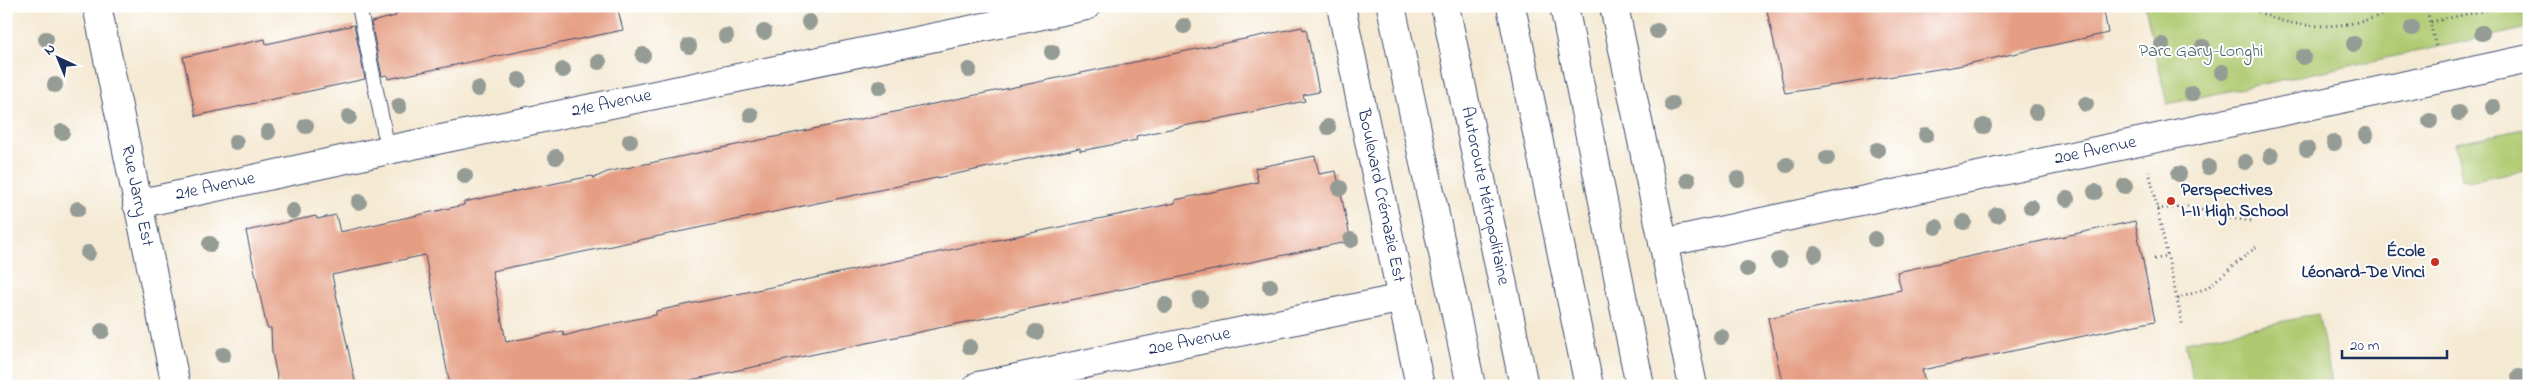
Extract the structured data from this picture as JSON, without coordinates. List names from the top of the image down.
{
  "streets": {
    "main road": [
      "21e Avenue",
      "20e Avenue",
      "Rue Jarry Est",
      "Boulevard Crémazie Est",
      "Autoroute Métropolitaine"
    ]
  },
  "crossings": [
    ["21e Avenue", "Rue Jarry Est"],
    ["20e Avenue", "Boulevard Crémazie Est"]
  ],
  "parks": ["Parc Gary-Longhi"],
  "places": ["Perspectives I-II High School", "École Léonard-De Vinci"],
  "scale_bar": "20 m",
  "north": "top left"
}
